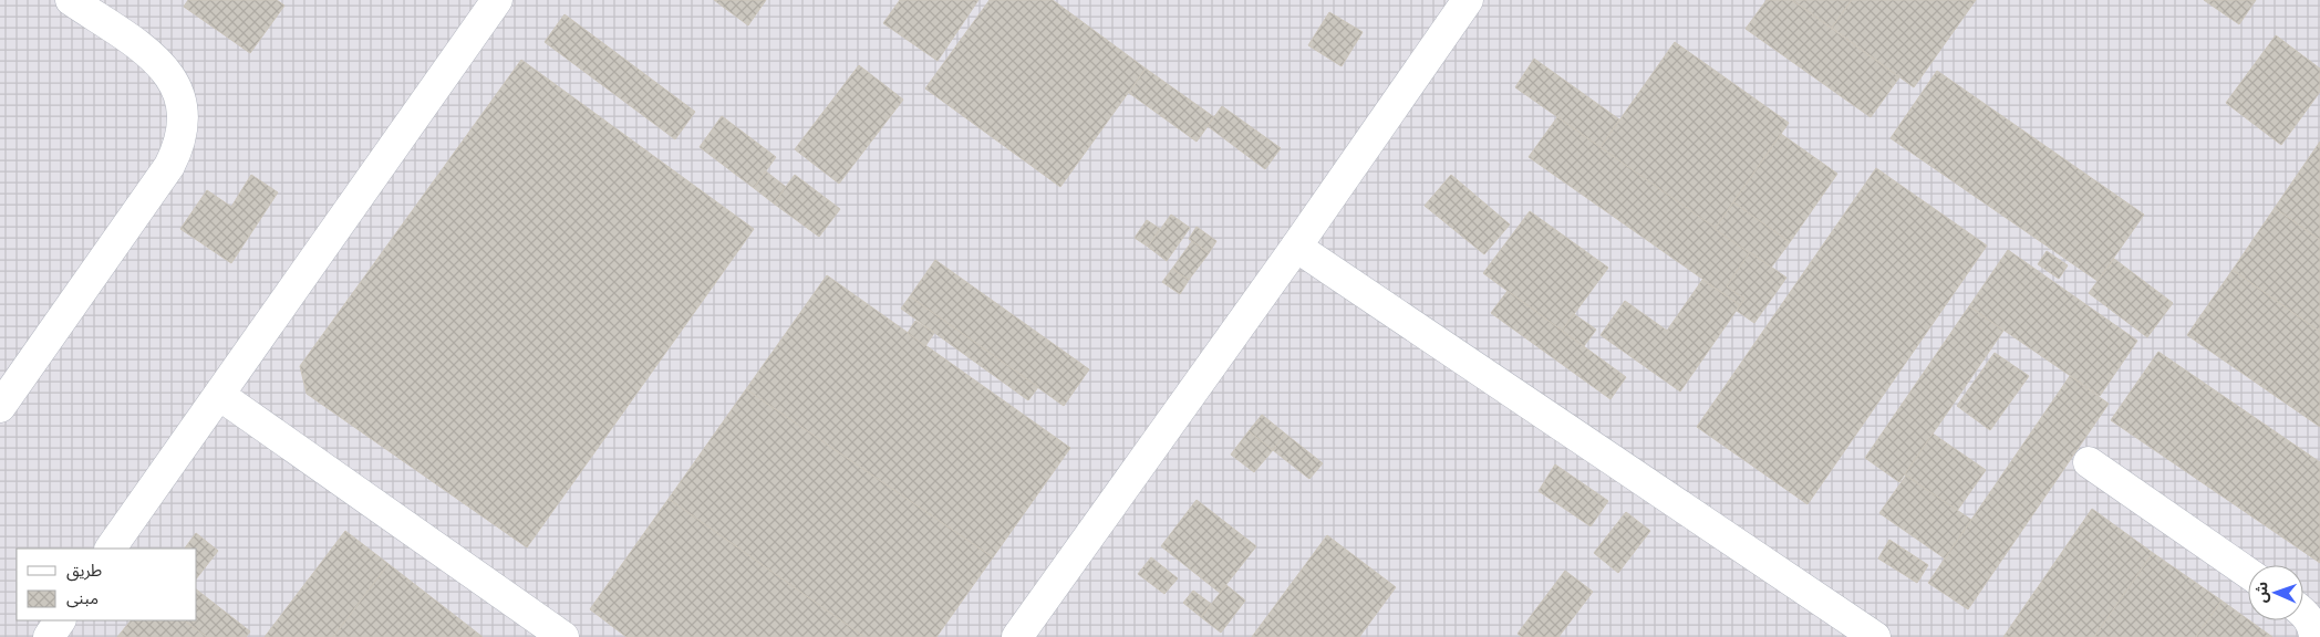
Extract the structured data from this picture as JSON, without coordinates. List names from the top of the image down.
{
  "legend": ["طريق", "مبنى"],
  "north": "left"
}
